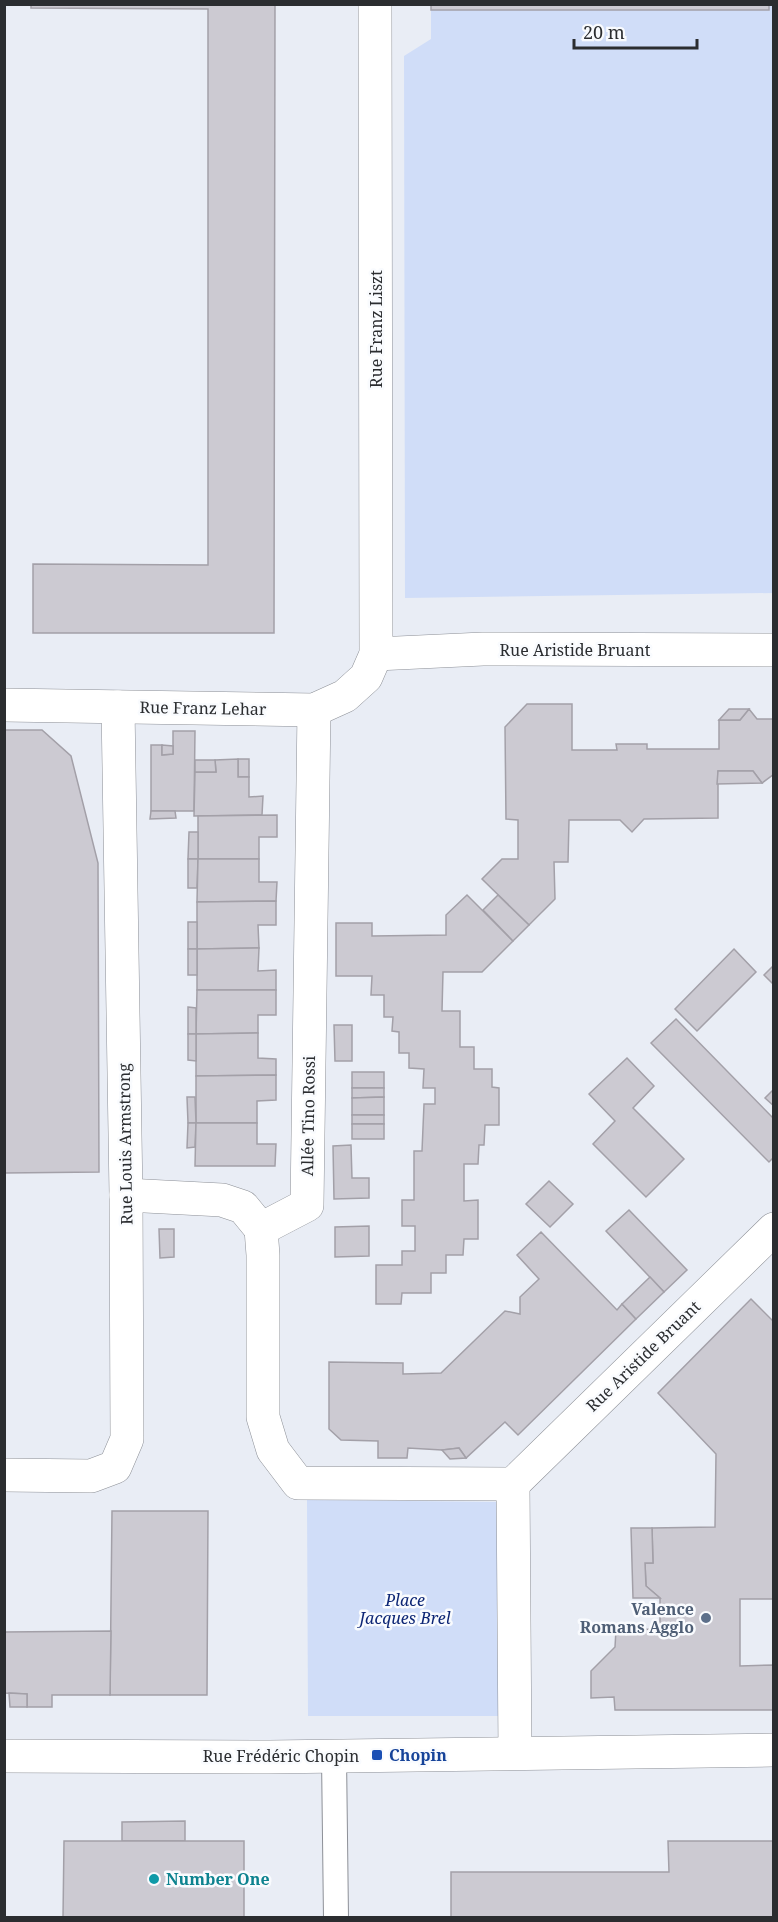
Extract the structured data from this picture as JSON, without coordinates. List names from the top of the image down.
{
  "streets": {
    "street": [
      "Rue Franz Liszt",
      "Rue Aristide Bruant",
      "Rue Franz Lehar",
      "Allée Tino Rossi",
      "Rue Louis Armstrong",
      "Rue Frédéric Chopin"
    ]
  },
  "crossings": [
    ["Rue Franz Liszt", "Rue Aristide Bruant"],
    ["Rue Franz Liszt", "Rue Franz Lehar"],
    ["Rue Aristide Bruant", "Rue Franz Lehar"],
    ["Rue Franz Lehar", "Allée Tino Rossi"],
    ["Rue Franz Lehar", "Rue Louis Armstrong"]
  ],
  "parks": ["Place Jacques Brel"],
  "places": {
    "other": ["Valence Romans Agglo", "Number One"],
    "transit": ["Chopin"]
  },
  "scale_bar": "20 m"
}
